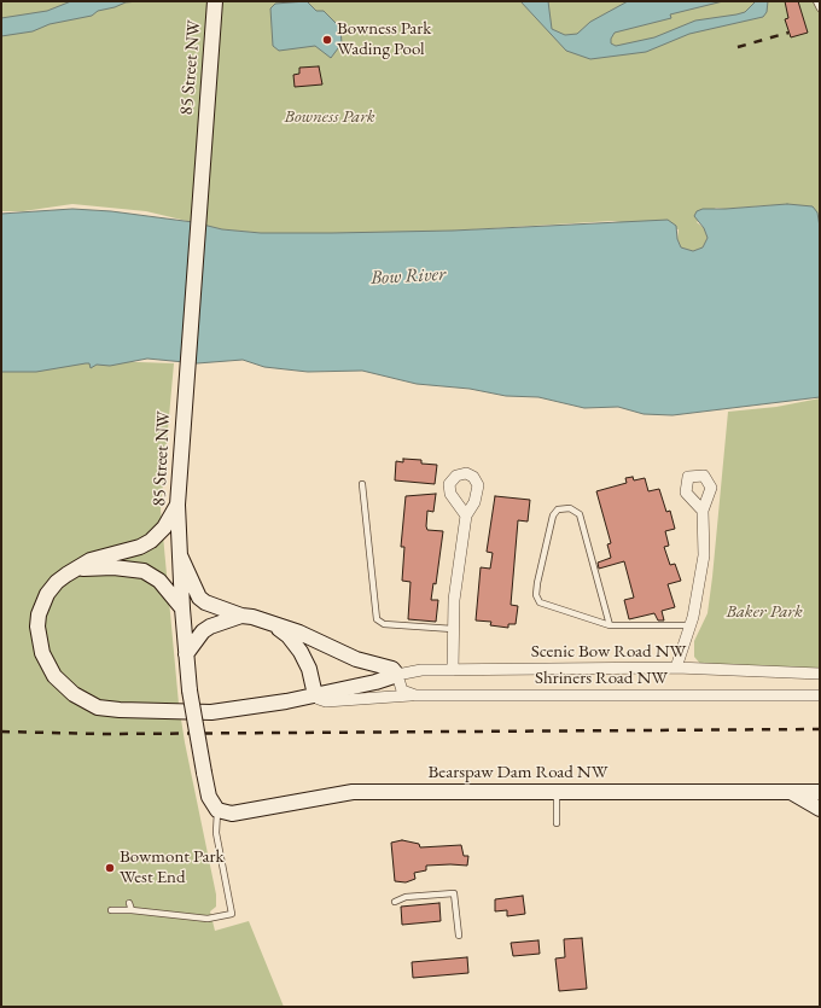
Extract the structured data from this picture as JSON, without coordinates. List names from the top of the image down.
{
  "streets": {
    "street": [
      "85 Street NW",
      "Scenic Bow Road NW",
      "Shriners Road NW",
      "Bearspaw Dam Road NW"
    ]
  },
  "crossings": [
    ["85 Street NW", "Bearspaw Dam Road NW"]
  ],
  "water": ["Bow River"],
  "parks": ["Bowness Park", "Baker Park"],
  "places": ["Bowness Park Wading Pool", "Bowmont Park West End"]
}
